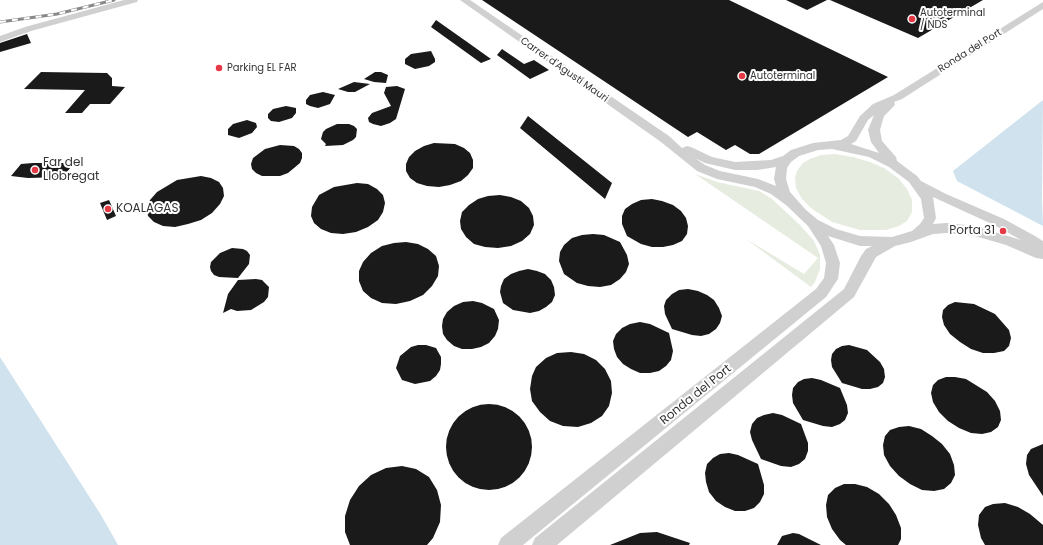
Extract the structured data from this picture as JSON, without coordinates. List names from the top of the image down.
{
  "streets": {
    "street": ["Ronda del Port", "Carrer d'Agustí Mauri"]
  },
  "places": [
    "Autoterminal / NDS",
    "Parking EL FAR",
    "Autoterminal",
    "Far del Llobregat",
    "KOALAGAS",
    "Porta 31"
  ]
}
